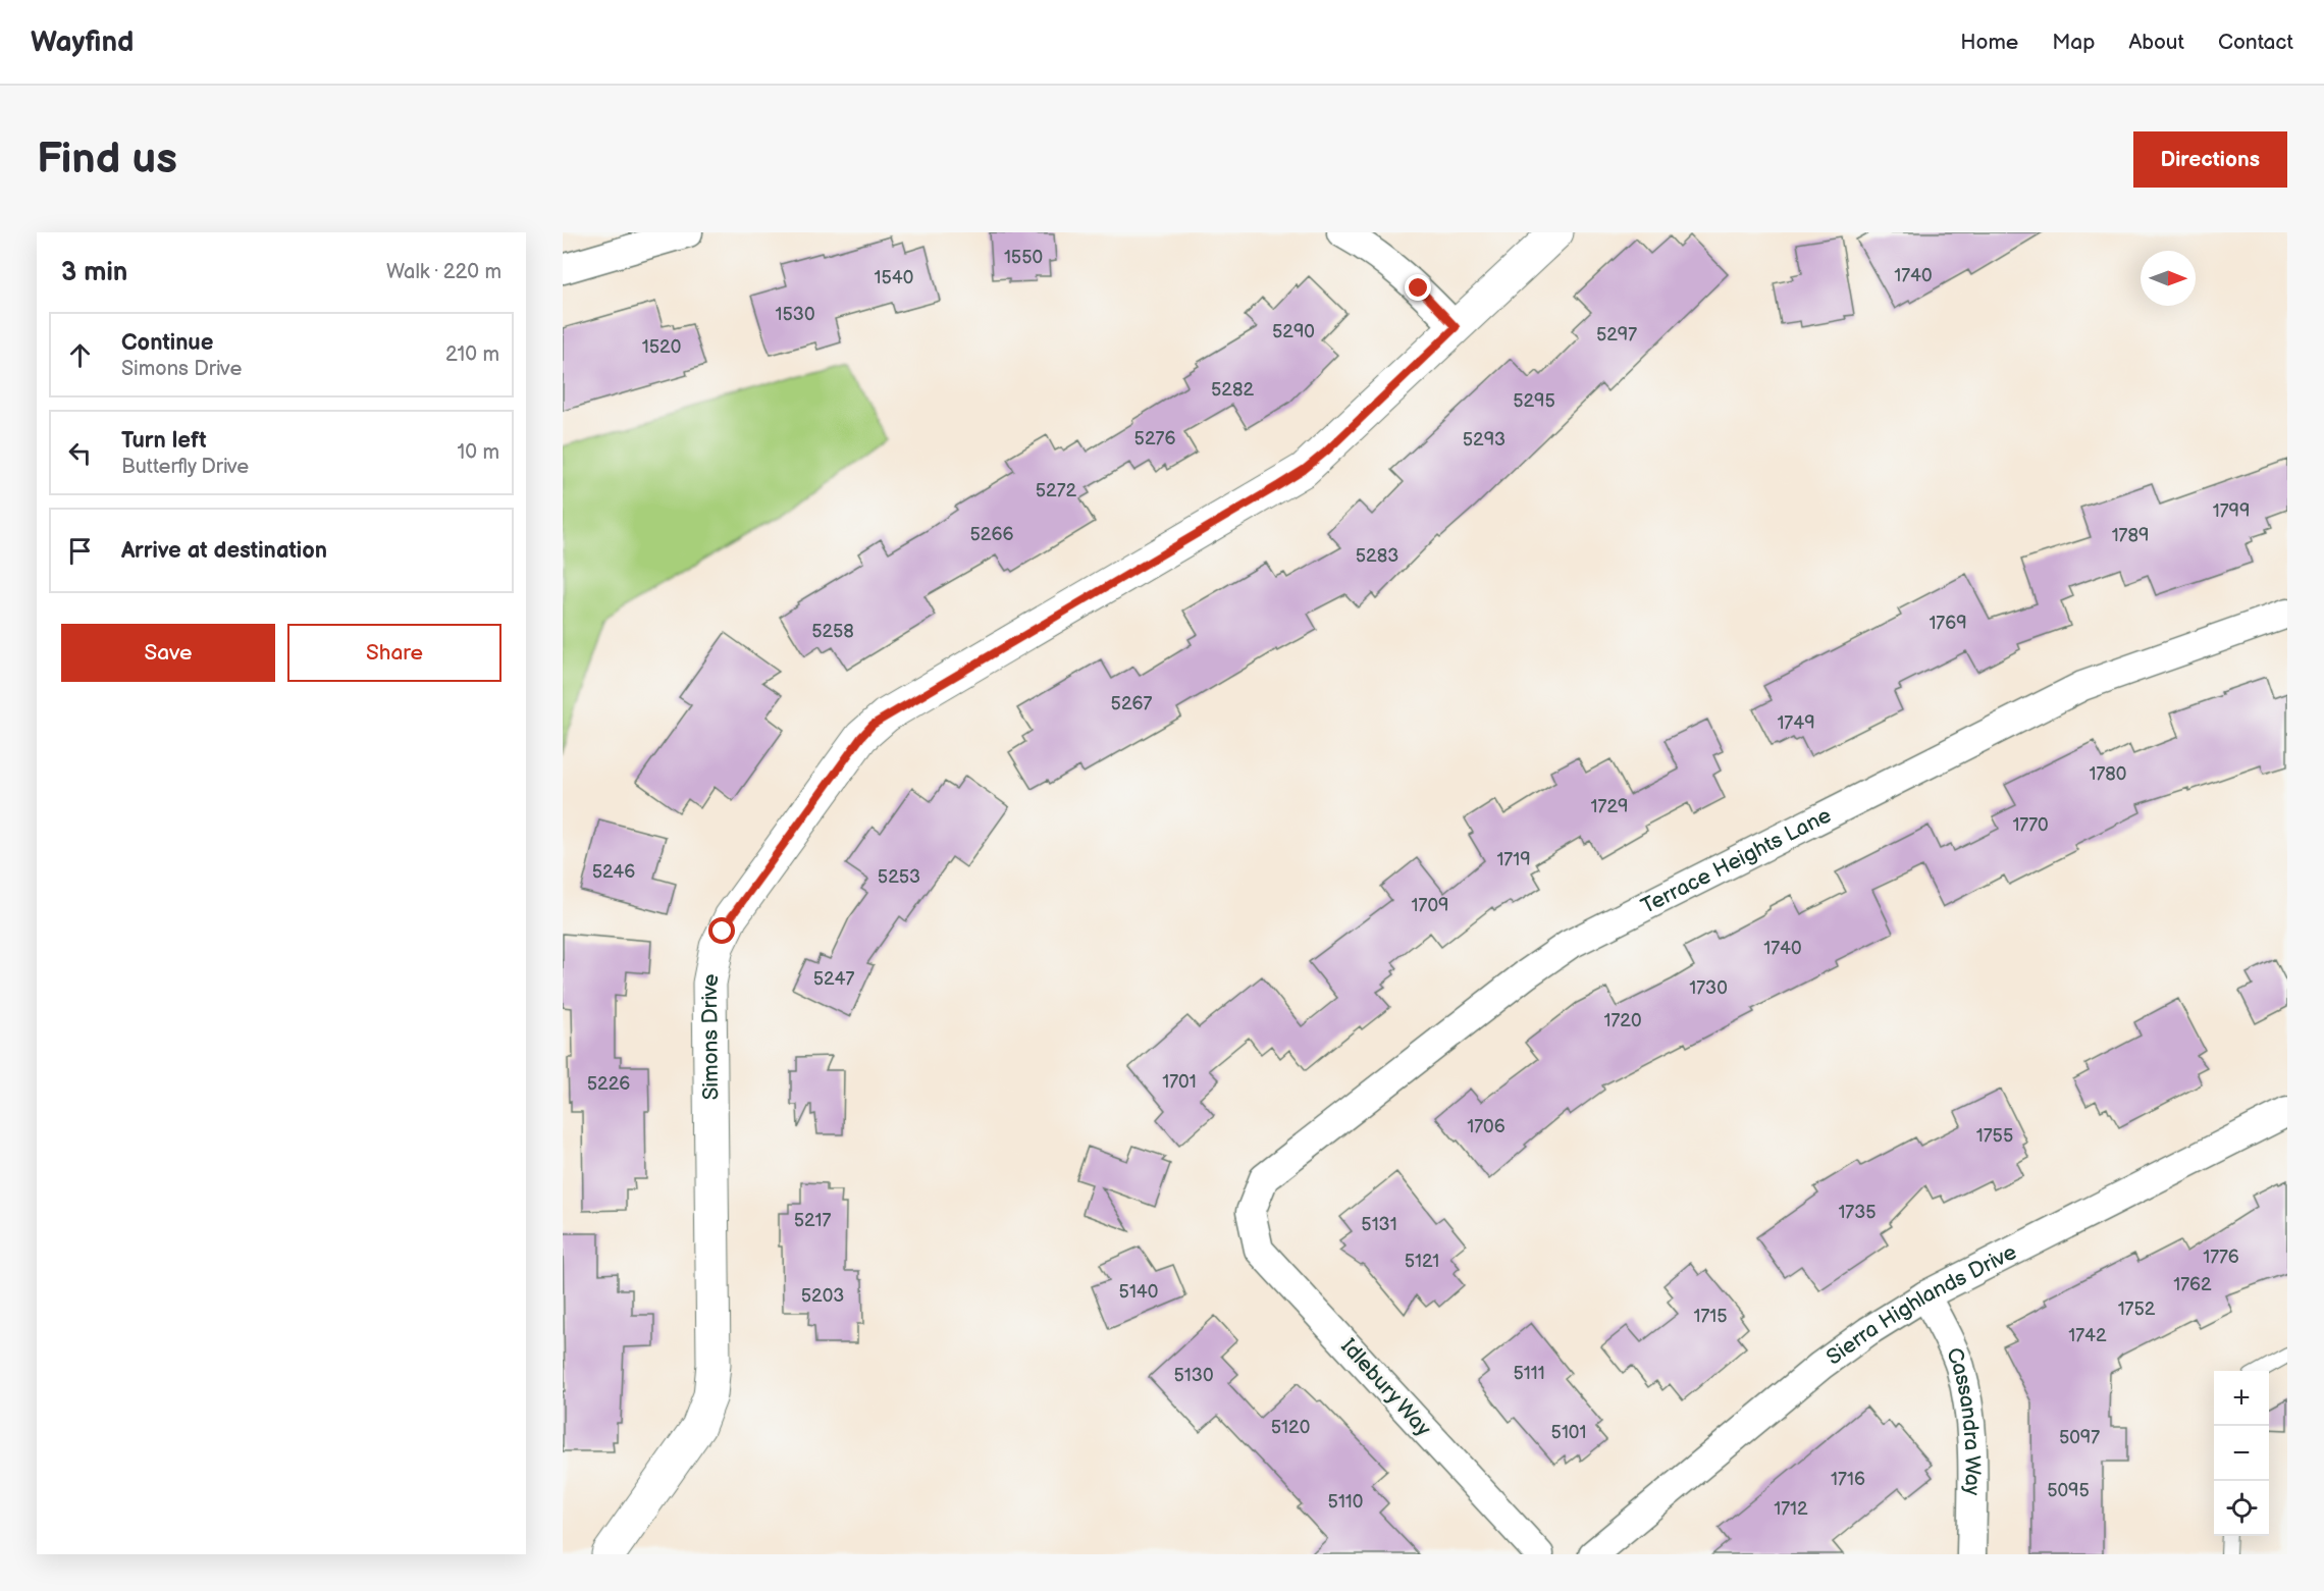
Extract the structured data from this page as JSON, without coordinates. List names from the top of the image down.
{
  "streets": {
    "street": [
      "Terrace Heights Lane",
      "Simons Drive",
      "Sierra Highlands Drive",
      "Idlebury Way",
      "Cassandra Way"
    ]
  },
  "crossings": [
    ["Terrace Heights Lane", "Idlebury Way"],
    ["Sierra Highlands Drive", "Cassandra Way"]
  ],
  "house_numbers": [
    "1550",
    "1740",
    "1540",
    "1530",
    "5290",
    "5297",
    "1520",
    "5282",
    "5295",
    "5276",
    "5293",
    "5272",
    "1799",
    "5266",
    "1789",
    "5283",
    "1769",
    "5258",
    "5267",
    "1749",
    "1780",
    "1729",
    "1770",
    "1719",
    "5246",
    "5253",
    "1709",
    "1740",
    "5247",
    "1730",
    "1720",
    "1701",
    "5226",
    "1706",
    "1755",
    "1735",
    "5217",
    "5131",
    "1776",
    "5121",
    "1762",
    "5140",
    "5203",
    "1752",
    "1715",
    "1742",
    "5111",
    "5130",
    "5120",
    "5101",
    "5097",
    "1716",
    "5095",
    "5110",
    "1712"
  ],
  "north": "right",
  "page": {
    "header": "Wayfind",
    "nav": [
      "Home",
      "Map",
      "About",
      "Contact"
    ],
    "buttons": [
      "Directions",
      ["Save", "Share"]
    ],
    "title": "Find us",
    "heading": ["3 min", "Walk · 220 m"],
    "list": [
      ["Continue", "Simons Drive", "210 m"],
      ["Turn left", "Butterfly Drive", "10 m"],
      "Arrive at destination"
    ],
    "map_buttons": ["+", "−"]
  }
}
